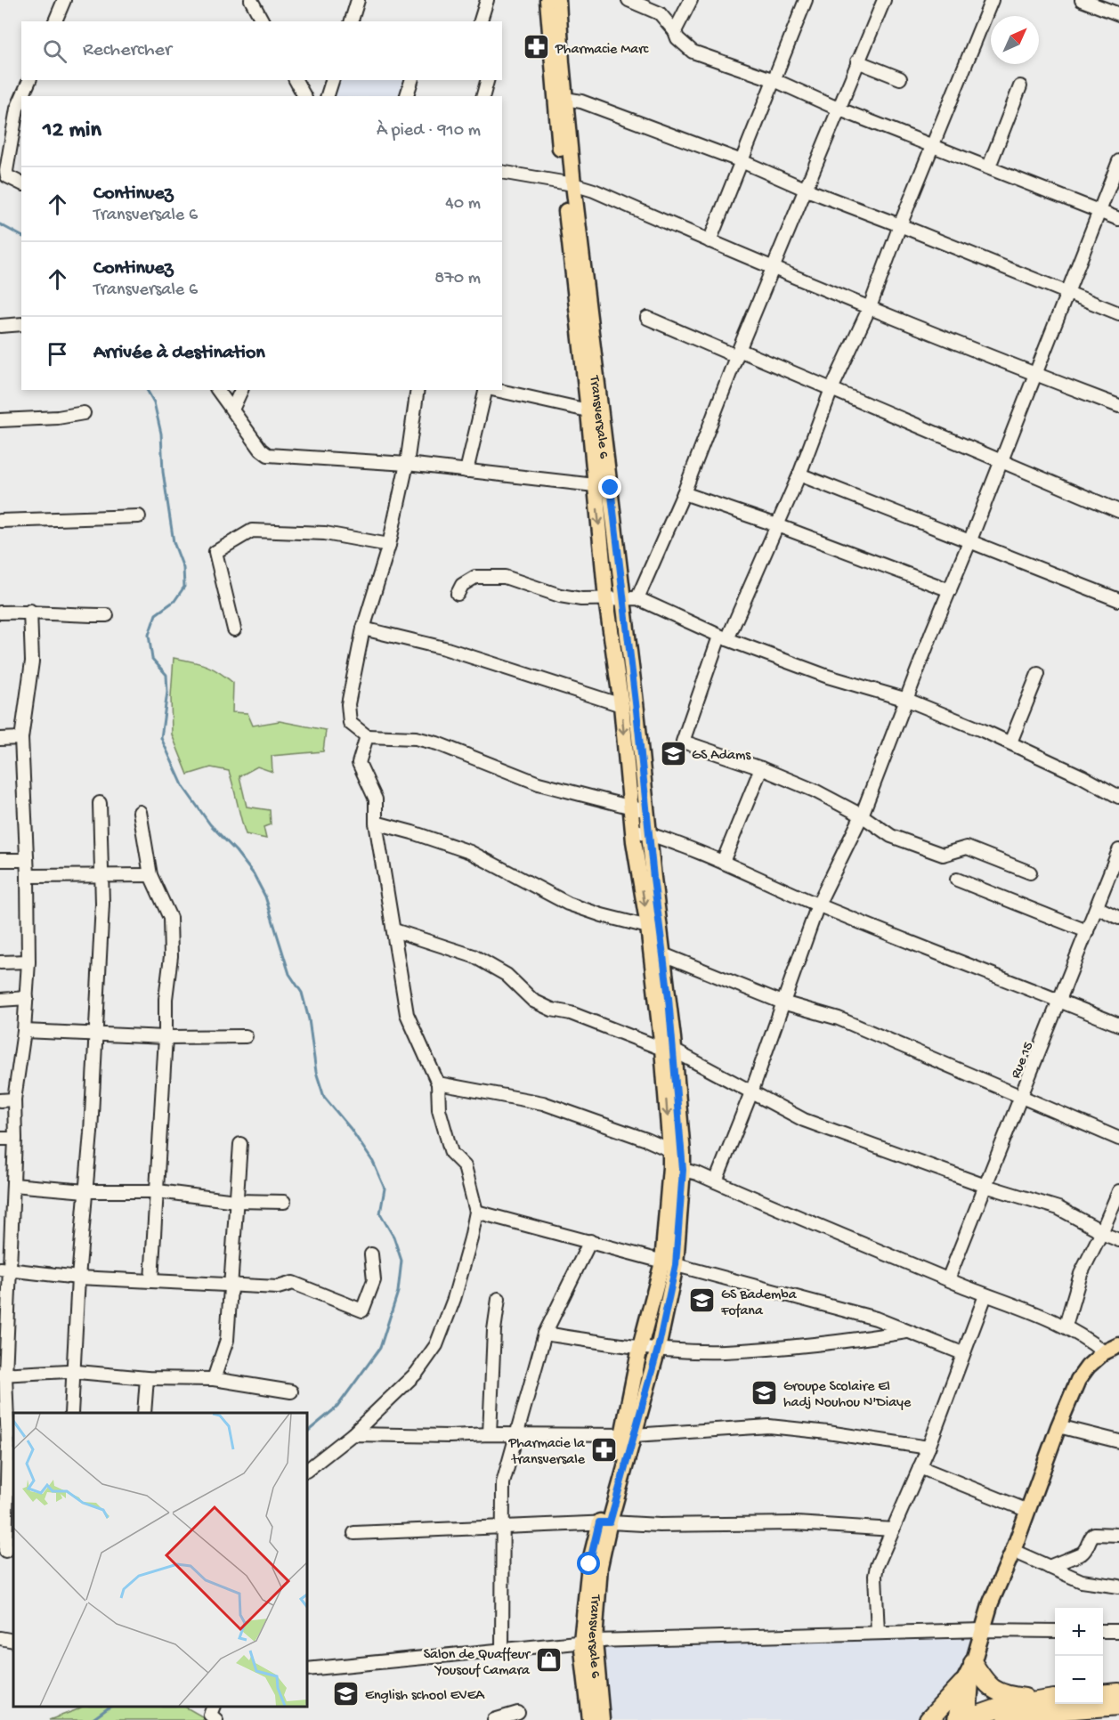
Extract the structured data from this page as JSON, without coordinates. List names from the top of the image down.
{
  "streets": {
    "main road": ["Transversale 6"],
    "street": ["Rue 15"]
  },
  "places": {
    "pharmacy": ["Pharmacie Marc", "Pharmacie la transversale"],
    "school or university": [
      "GS Adams",
      "GS Bademba Fofana",
      "Groupe Scolaire El hadj Nouhou N'Diaye",
      "English school EVEA"
    ],
    "shop": ["Salon de Quaffeur Yousouf Camara"]
  },
  "north": "top right",
  "page": {
    "search": "Rechercher",
    "heading": ["12 min", "À pied · 910 m"],
    "list": [
      ["Continuez", "Transversale 6", "40 m"],
      ["Continuez", "Transversale 6", "870 m"],
      "Arrivée à destination"
    ],
    "map_buttons": ["+", "−"]
  }
}
